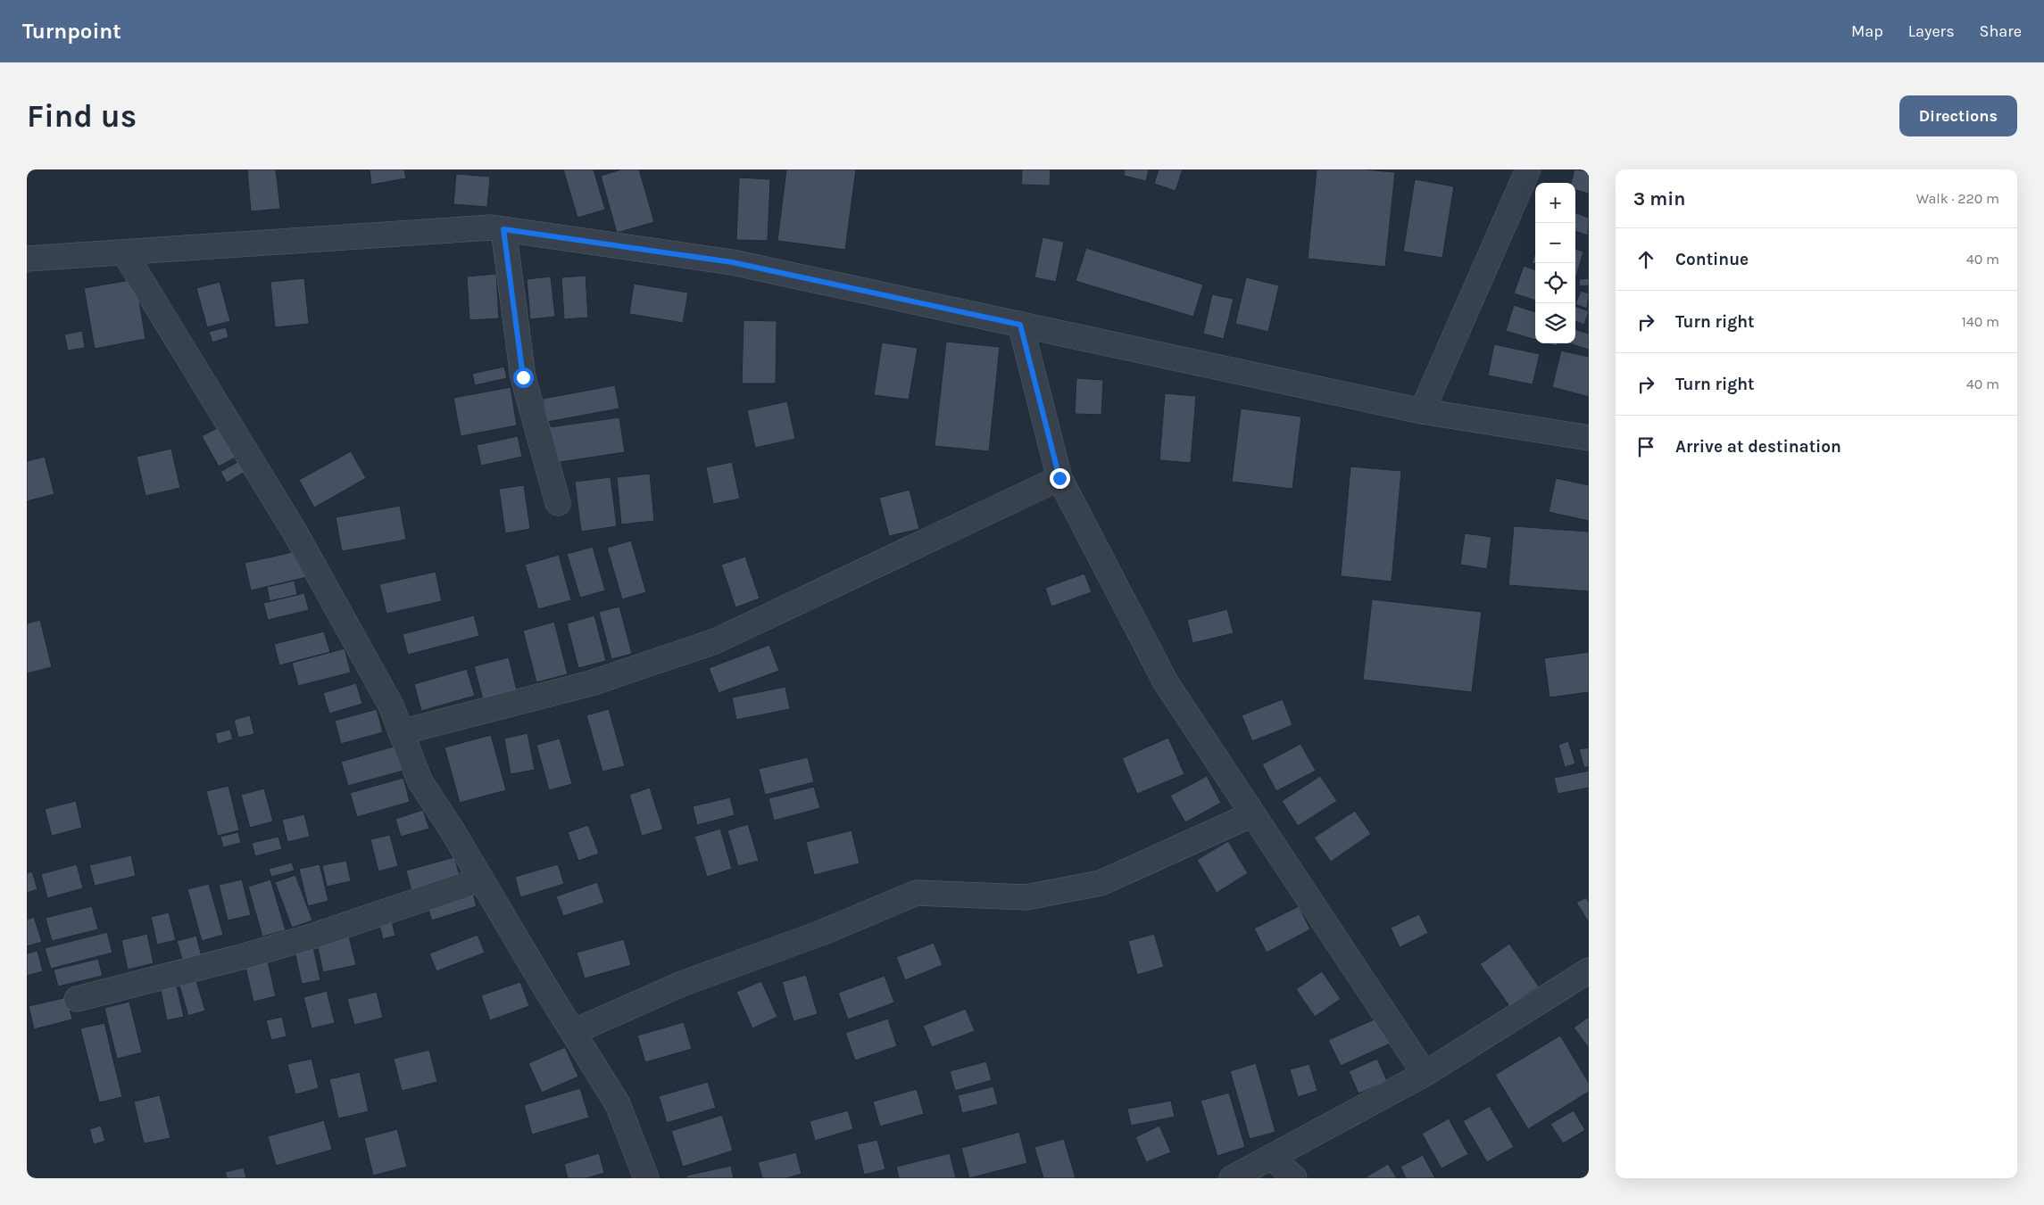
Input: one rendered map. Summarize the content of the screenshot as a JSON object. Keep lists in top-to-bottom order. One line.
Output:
{"page":{"header":"Turnpoint","nav":["Map","Layers","Share"],"buttons":"Directions","title":"Find us","heading":["3 min","Walk · 220 m"],"map_buttons":["+","−"],"list":[["Continue","40 m"],["Turn right","140 m"],["Turn right","40 m"],"Arrive at destination"]}}
